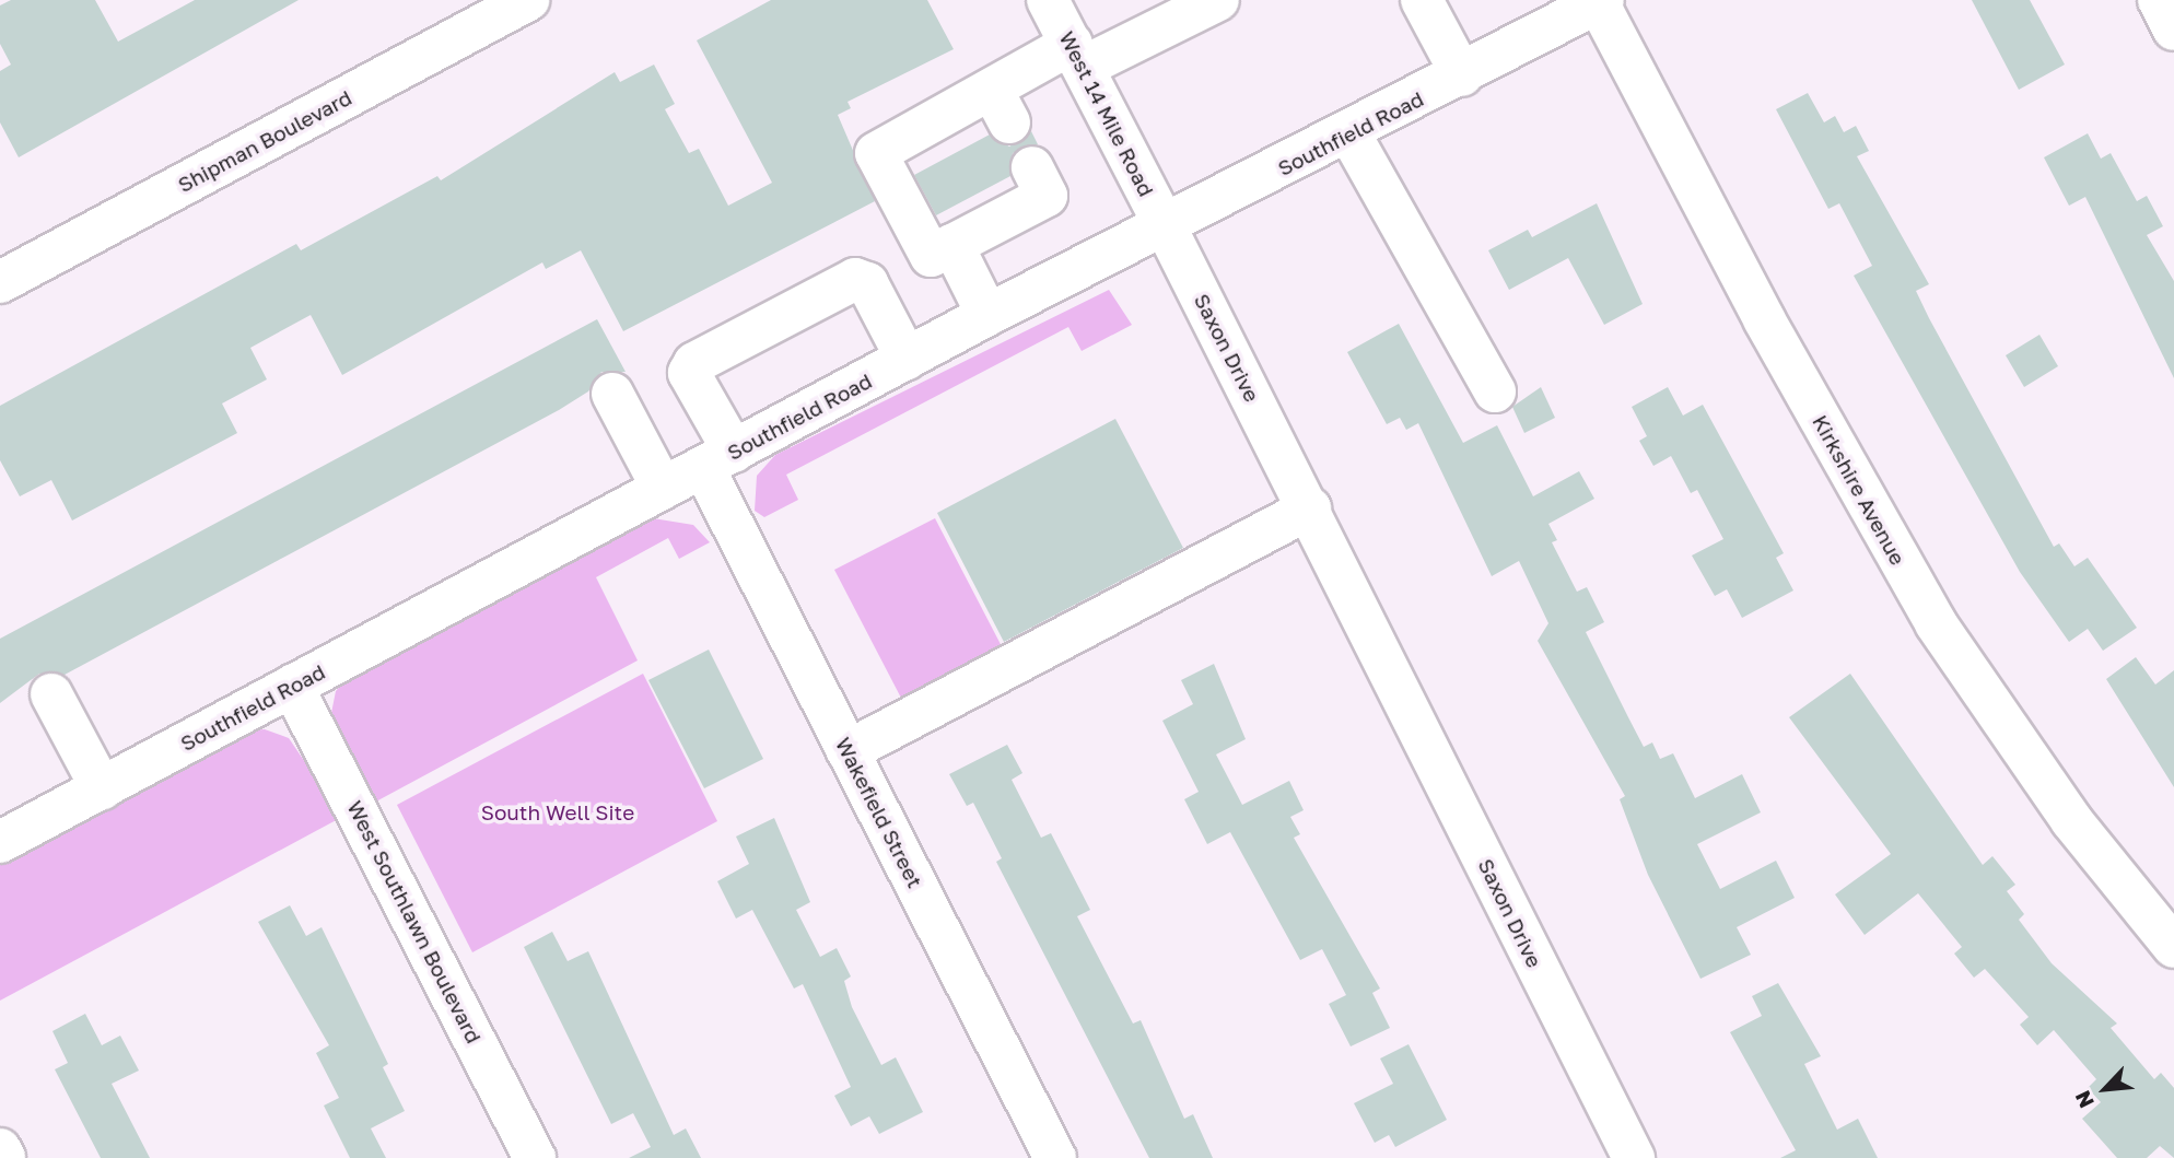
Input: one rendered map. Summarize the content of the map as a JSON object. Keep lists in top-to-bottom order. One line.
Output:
{"streets":{"street":["West 14 Mile Road","Southfield Road","Shipman Boulevard","Saxon Drive","Kirkshire Avenue","Wakefield Street","West Southlawn Boulevard"]},"crossings":[["West 14 Mile Road","Southfield Road"],["West 14 Mile Road","Saxon Drive"],["Southfield Road","Saxon Drive"],["Southfield Road","Kirkshire Avenue"],["Southfield Road","Wakefield Street"],["Southfield Road","West Southlawn Boulevard"]],"parks":["South Well Site"],"north":"bottom left"}
